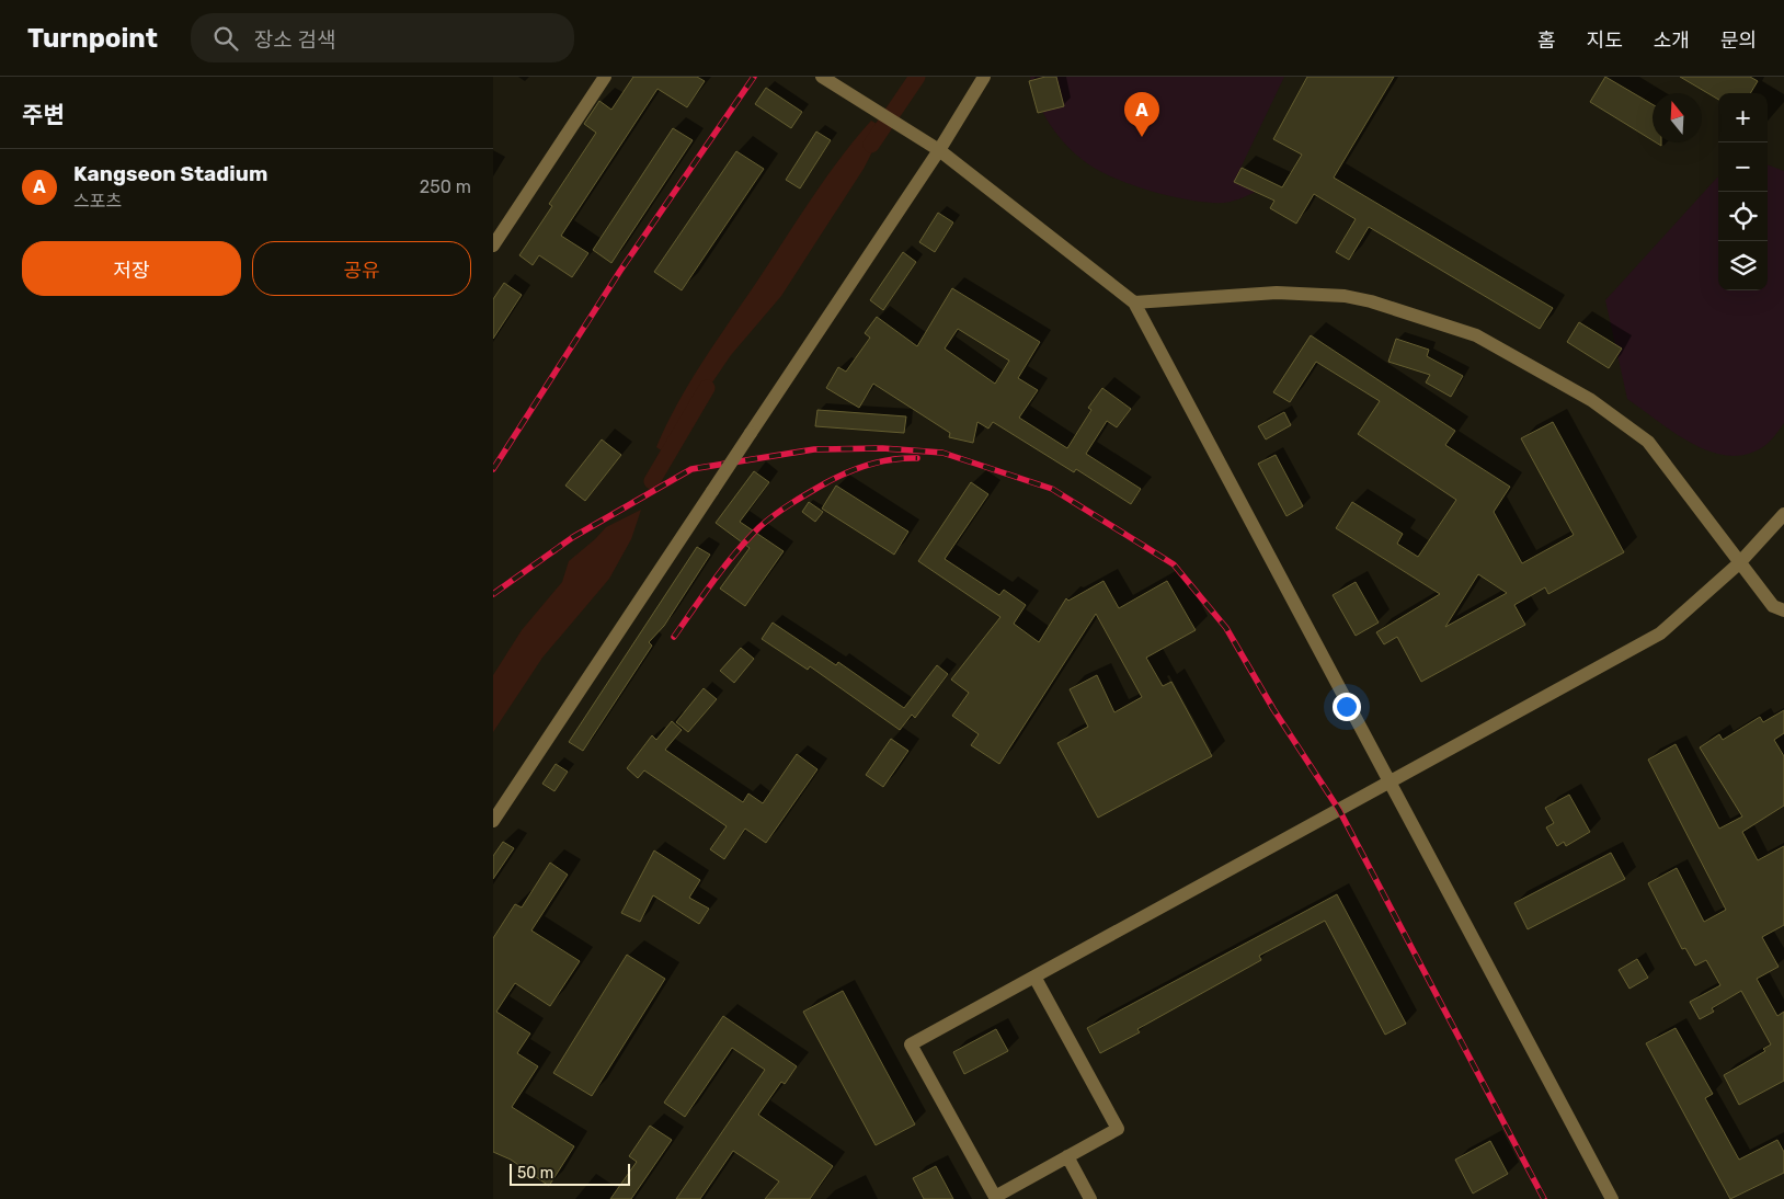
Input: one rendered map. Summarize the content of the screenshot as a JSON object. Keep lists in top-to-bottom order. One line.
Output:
{"scale_bar":"50 m","north":"top","page":{"header":"Turnpoint","search":"장소 검색","nav":["홈","지도","소개","문의"],"heading":"주변","pins":"A","map_buttons":["+","−"],"list":[{"mark":"A","name":"Kangseon Stadium","note":"스포츠","value":"250 m"}],"buttons":["저장","공유"],"scale":"50 m"}}
